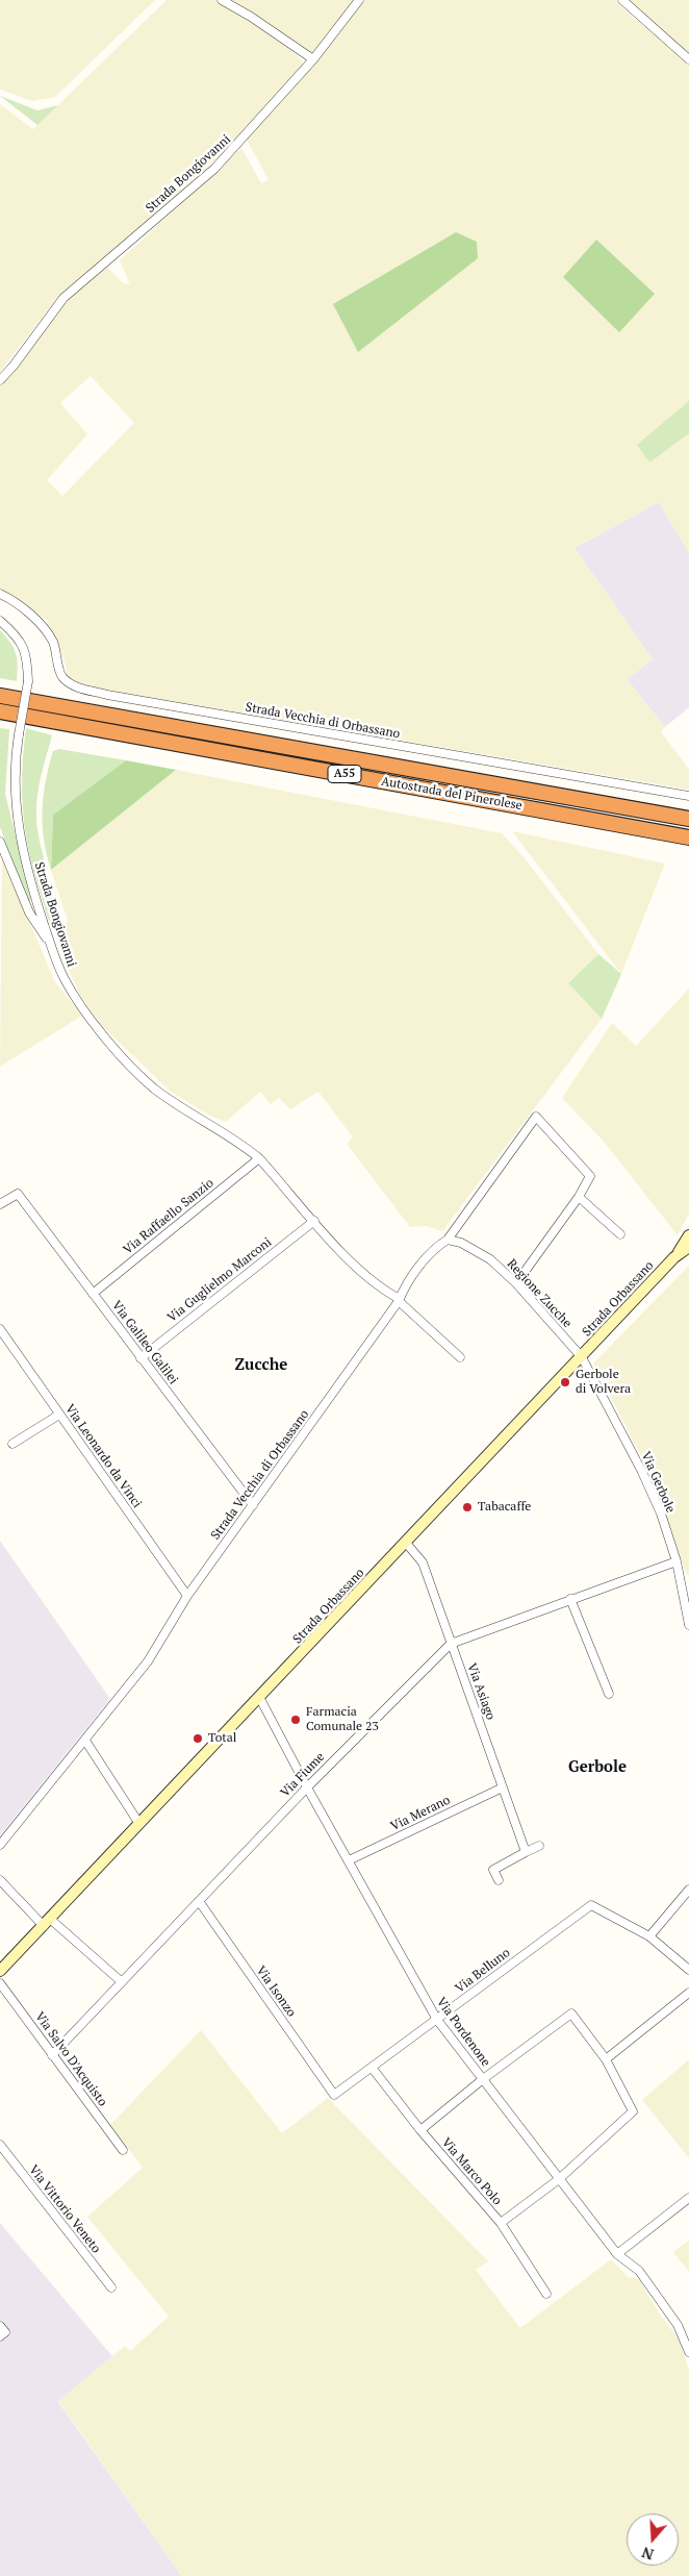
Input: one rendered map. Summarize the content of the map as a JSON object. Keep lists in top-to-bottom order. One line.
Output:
{"streets":{"highway":["A55","Autostrada del Pinerolese"],"main road":["Strada Orbassano"],"street":["Strada Bongiovanni","Strada Vecchia di Orbassano","Via Raffaello Sanzio","Via Guglielmo Marconi","Regione Zucche","Via Galileo Galilei","Via Leonardo da Vinci","Via Gerbole","Via Asiago","Via Fiume","Via Merano","Via Belluno","Via Isonzo","Via Pordenone","Via Salvo D'Acquisto","Via Marco Polo","Via Vittorio Veneto"]},"crossings":[["Strada Bongiovanni","Strada Vecchia di Orbassano"],["Strada Bongiovanni","Via Raffaello Sanzio"],["Strada Bongiovanni","Via Guglielmo Marconi"],["Strada Vecchia di Orbassano","Regione Zucche"],["Strada Vecchia di Orbassano","Via Galileo Galilei"],["Strada Vecchia di Orbassano","Via Leonardo da Vinci"],["Via Raffaello Sanzio","Via Galileo Galilei"],["Via Guglielmo Marconi","Via Galileo Galilei"],["Regione Zucche","Strada Orbassano"],["Regione Zucche","Via Gerbole"],["Strada Orbassano","Via Gerbole"],["Strada Orbassano","Via Asiago"],["Strada Orbassano","Via Pordenone"],["Via Gerbole","Via Fiume"],["Via Asiago","Via Fiume"],["Via Asiago","Via Merano"],["Via Fiume","Via Isonzo"],["Via Fiume","Via Pordenone"],["Via Fiume","Via Salvo D'Acquisto"],["Via Merano","Via Pordenone"],["Via Belluno","Via Isonzo"],["Via Belluno","Via Pordenone"],["Via Belluno","Via Marco Polo"]],"districts":["Zucche","Gerbole"],"places":["Gerbole di Volvera","Tabacaffe","Farmacia Comunale 23","Total"],"north":"bottom"}
